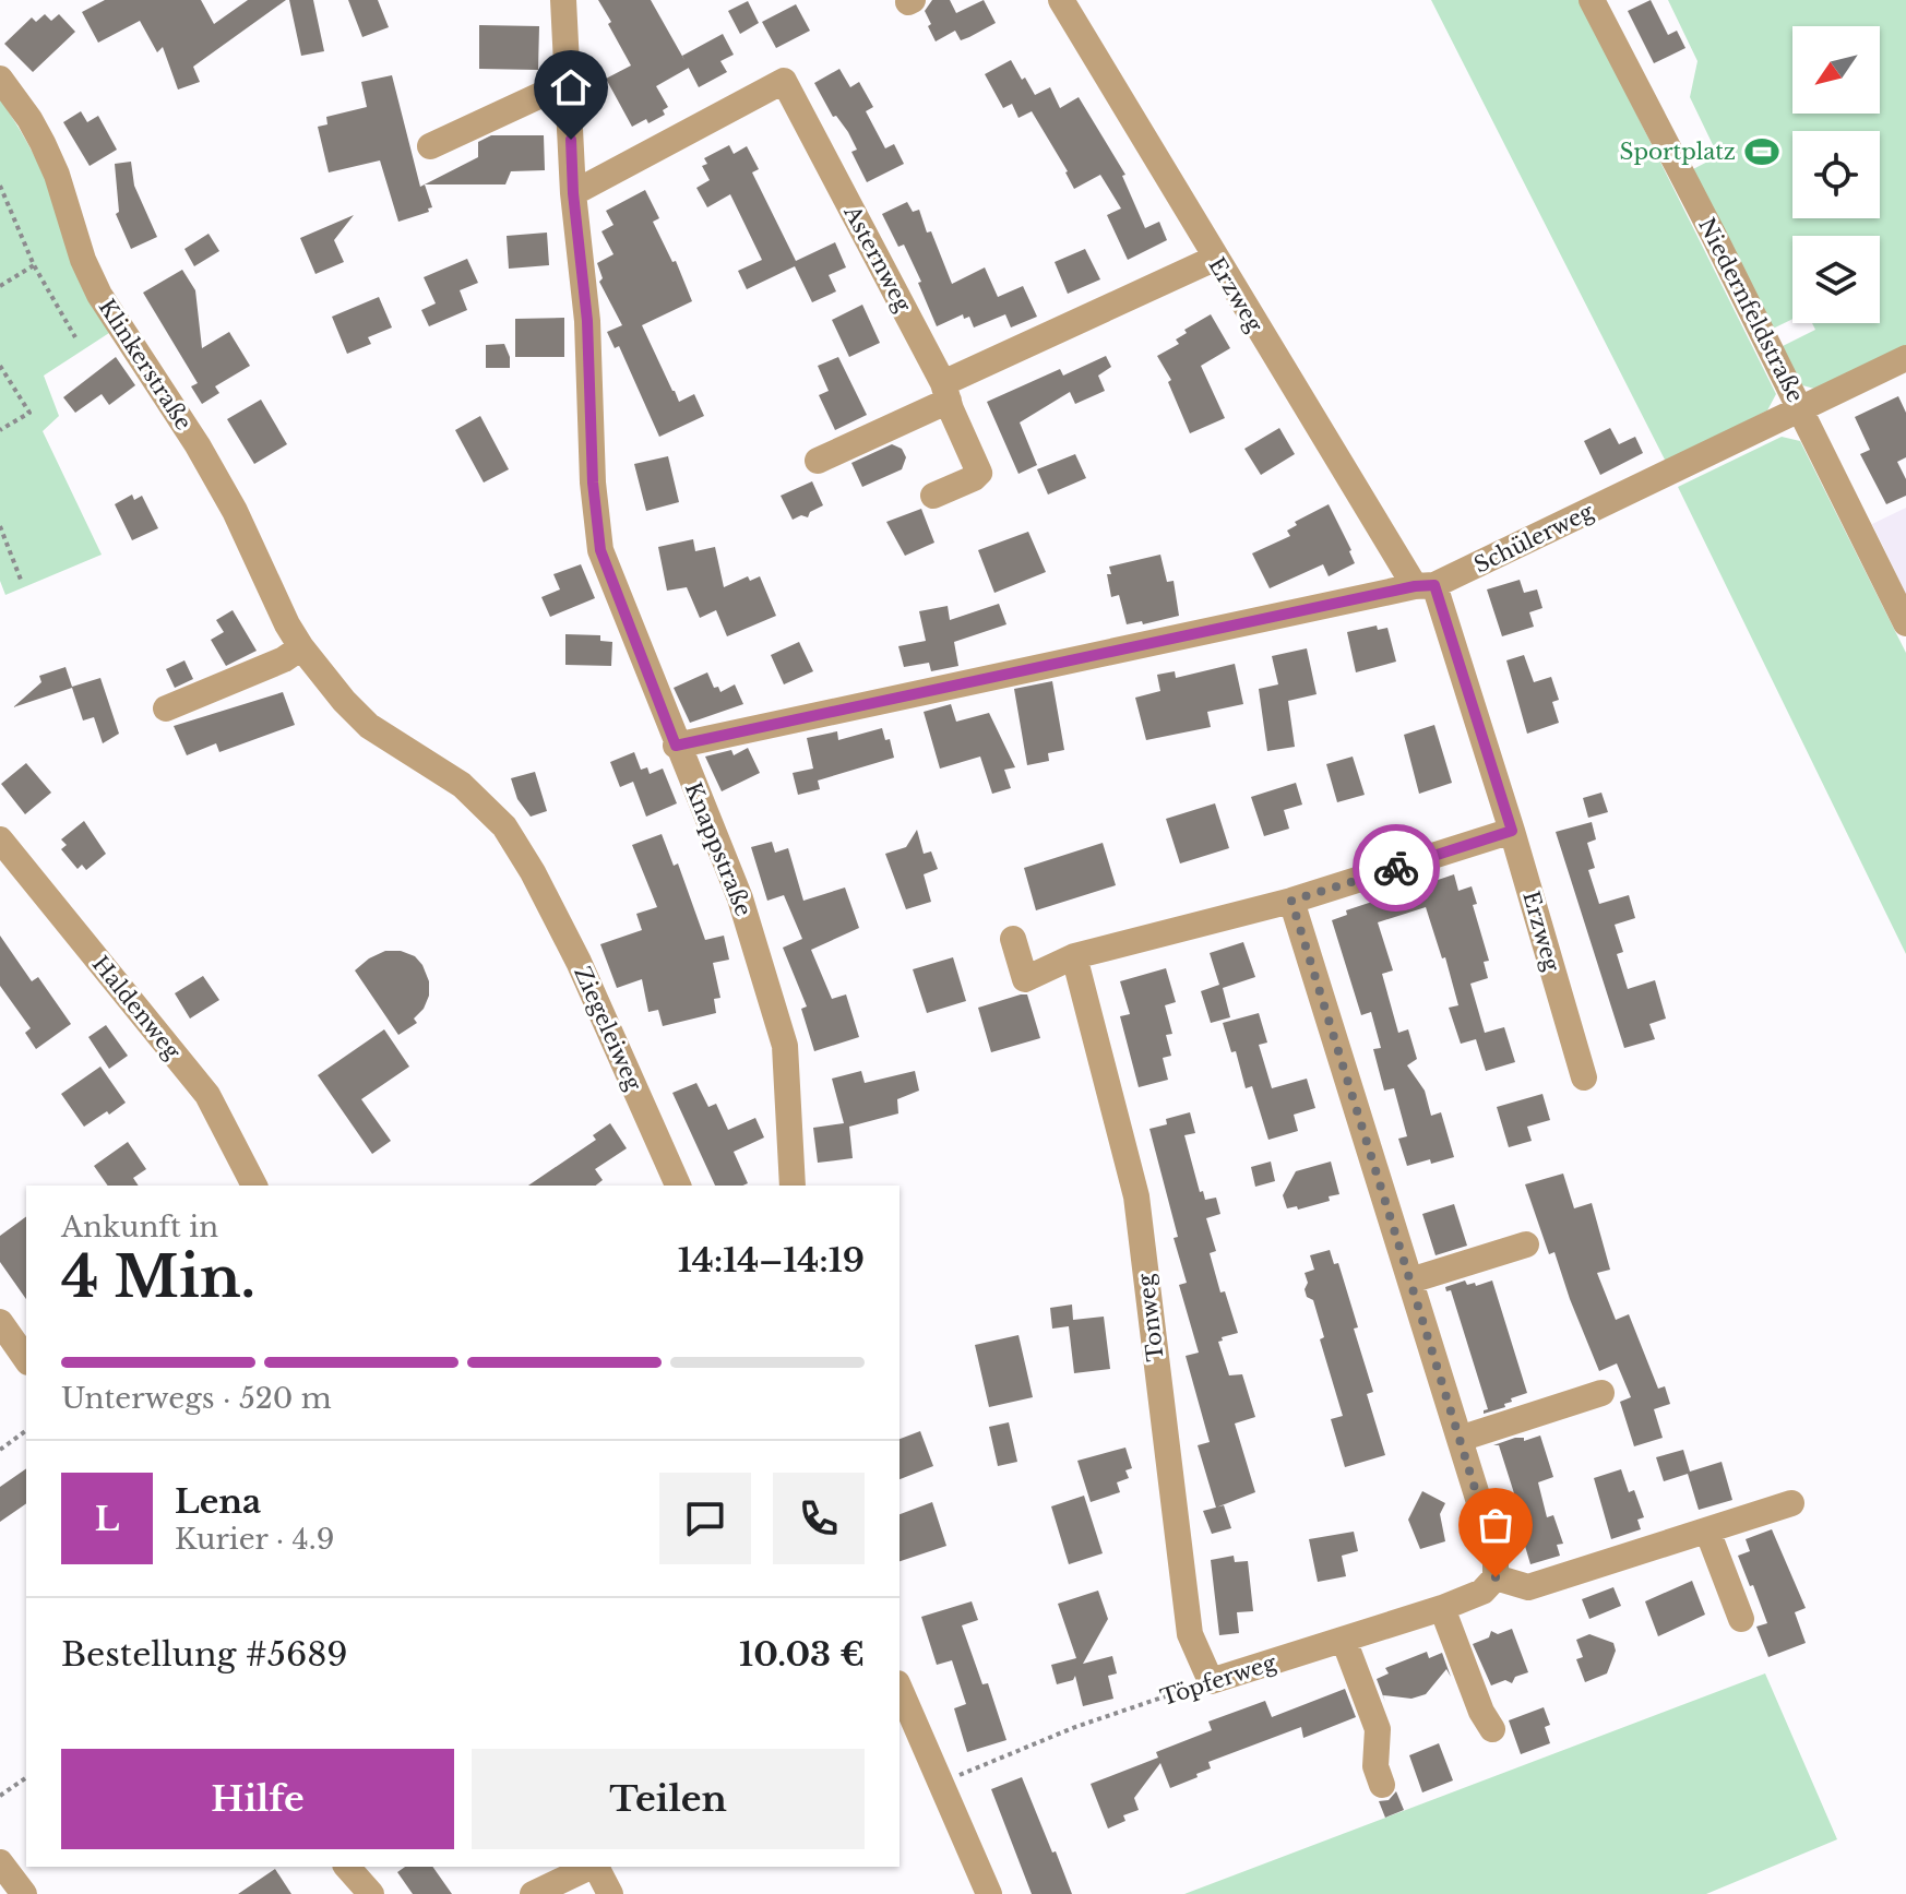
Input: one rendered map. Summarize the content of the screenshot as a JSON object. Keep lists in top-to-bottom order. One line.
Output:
{"streets":{"street":["Asternweg","Erzweg","Niedernfeldstraße","Klinkerstraße","Schülerweg","Knappstraße","Haldenweg","Ziegeleiweg","Tonweg","Töpferweg"]},"crossings":[["Asternweg","Knappstraße"],["Erzweg","Schülerweg"],["Niedernfeldstraße","Schülerweg"],["Klinkerstraße","Ziegeleiweg"],["Schülerweg","Knappstraße"],["Tonweg","Töpferweg"]],"places":{"sports":["Sportplatz"]},"north":"bottom left","page":{"heading":["4 Min.","Ankunft in","14:14–14:19"],"panel":["Lena","Kurier · 4.9","Bestellung #5689","10.03 €"],"bar":"Unterwegs · 520 m","round":"L","buttons":["Hilfe","Teilen"]}}
